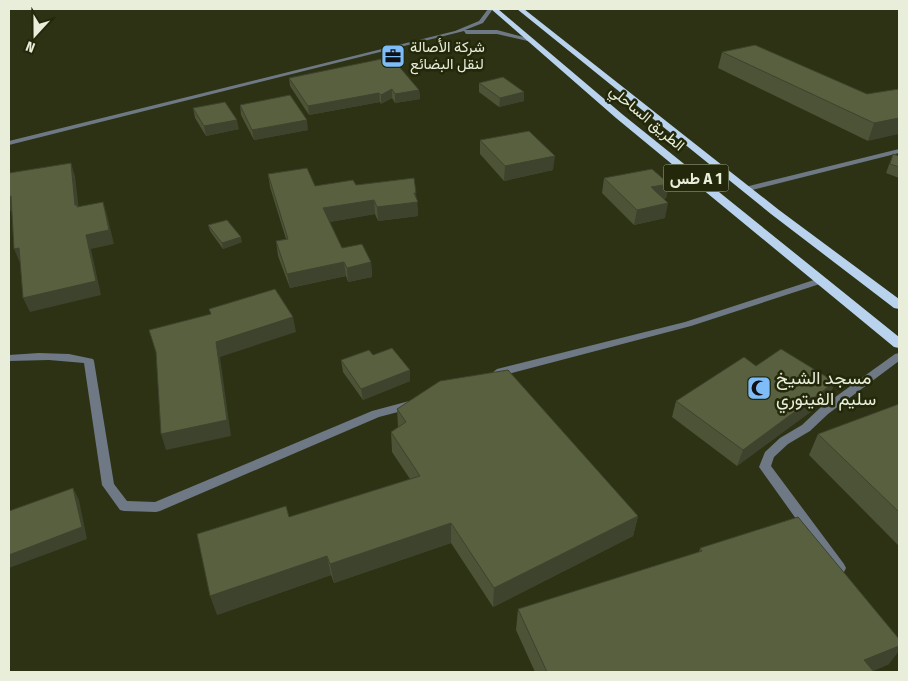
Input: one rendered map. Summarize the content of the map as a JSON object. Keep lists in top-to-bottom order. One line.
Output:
{"streets":{"highway":["الطريق الساحلي","طس A 1"]},"places":{"office":["شركة الأصالة لنقل البضائع"],"mosque":["مسجد الشيخ سليم الفيتوري"]},"north":"bottom"}
